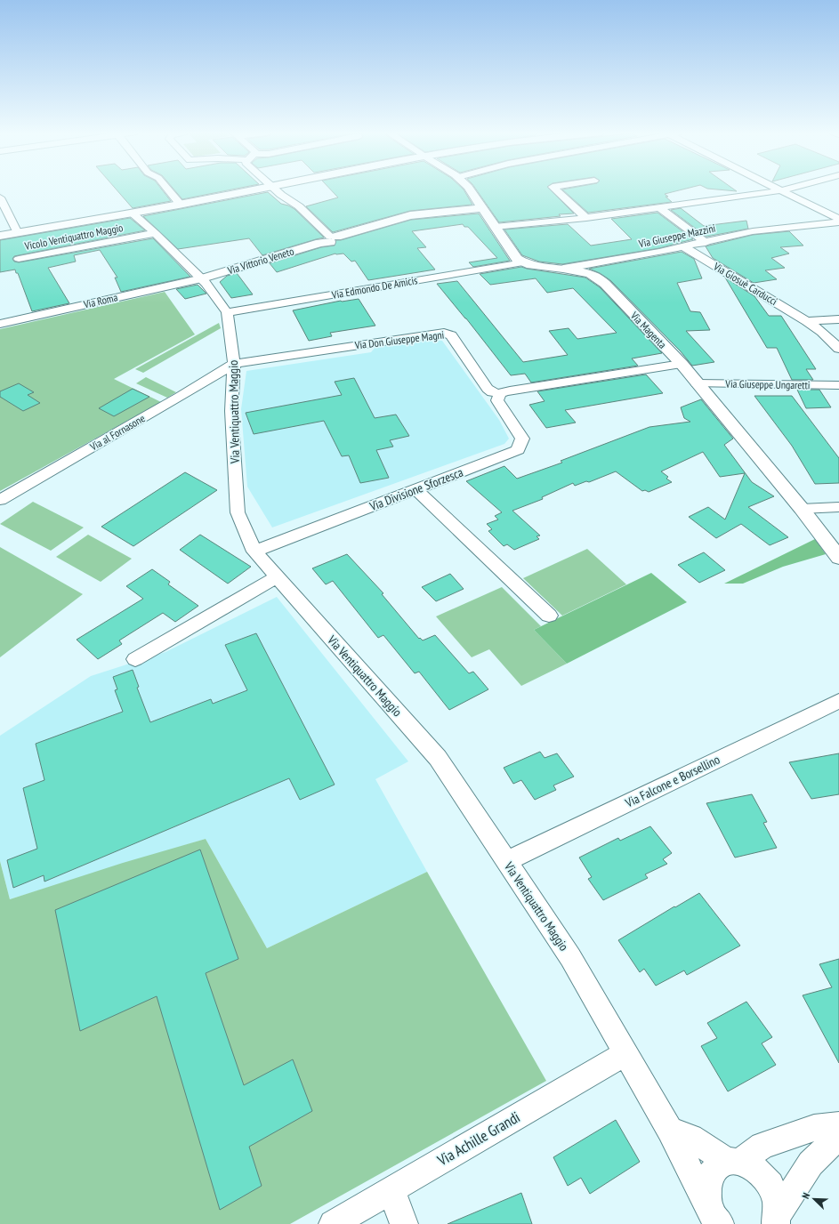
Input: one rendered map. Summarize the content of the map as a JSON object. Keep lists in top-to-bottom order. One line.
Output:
{"streets":{"street":["Via Giuseppe Mazzini","Vicolo Ventiquattro Maggio","Via Vittorio Veneto","Via Giosuè Carducci","Via Edmondo De Amicis","Via Roma","Via Magenta","Via Don Giuseppe Magni","Via Giuseppe Ungaretti","Via Ventiquattro Maggio","Via al Fornasone","Via Divisione Sforzesca","Via Falcone e Borsellino","Via Achille Grandi"]},"crossings":[["Via Giuseppe Mazzini","Via Giosuè Carducci"],["Via Giuseppe Mazzini","Via Magenta"],["Vicolo Ventiquattro Maggio","Via Ventiquattro Maggio"],["Via Vittorio Veneto","Via Roma"],["Via Vittorio Veneto","Via Ventiquattro Maggio"],["Via Edmondo De Amicis","Via Magenta"],["Via Edmondo De Amicis","Via Ventiquattro Maggio"],["Via Roma","Via Ventiquattro Maggio"],["Via Magenta","Via Giuseppe Ungaretti"],["Via Don Giuseppe Magni","Via Ventiquattro Maggio"],["Via Don Giuseppe Magni","Via al Fornasone"],["Via Don Giuseppe Magni","Via Divisione Sforzesca"],["Via Ventiquattro Maggio","Via al Fornasone"],["Via Ventiquattro Maggio","Via Divisione Sforzesca"],["Via Ventiquattro Maggio","Via Falcone e Borsellino"],["Via Ventiquattro Maggio","Via Achille Grandi"]],"north":"top left"}
